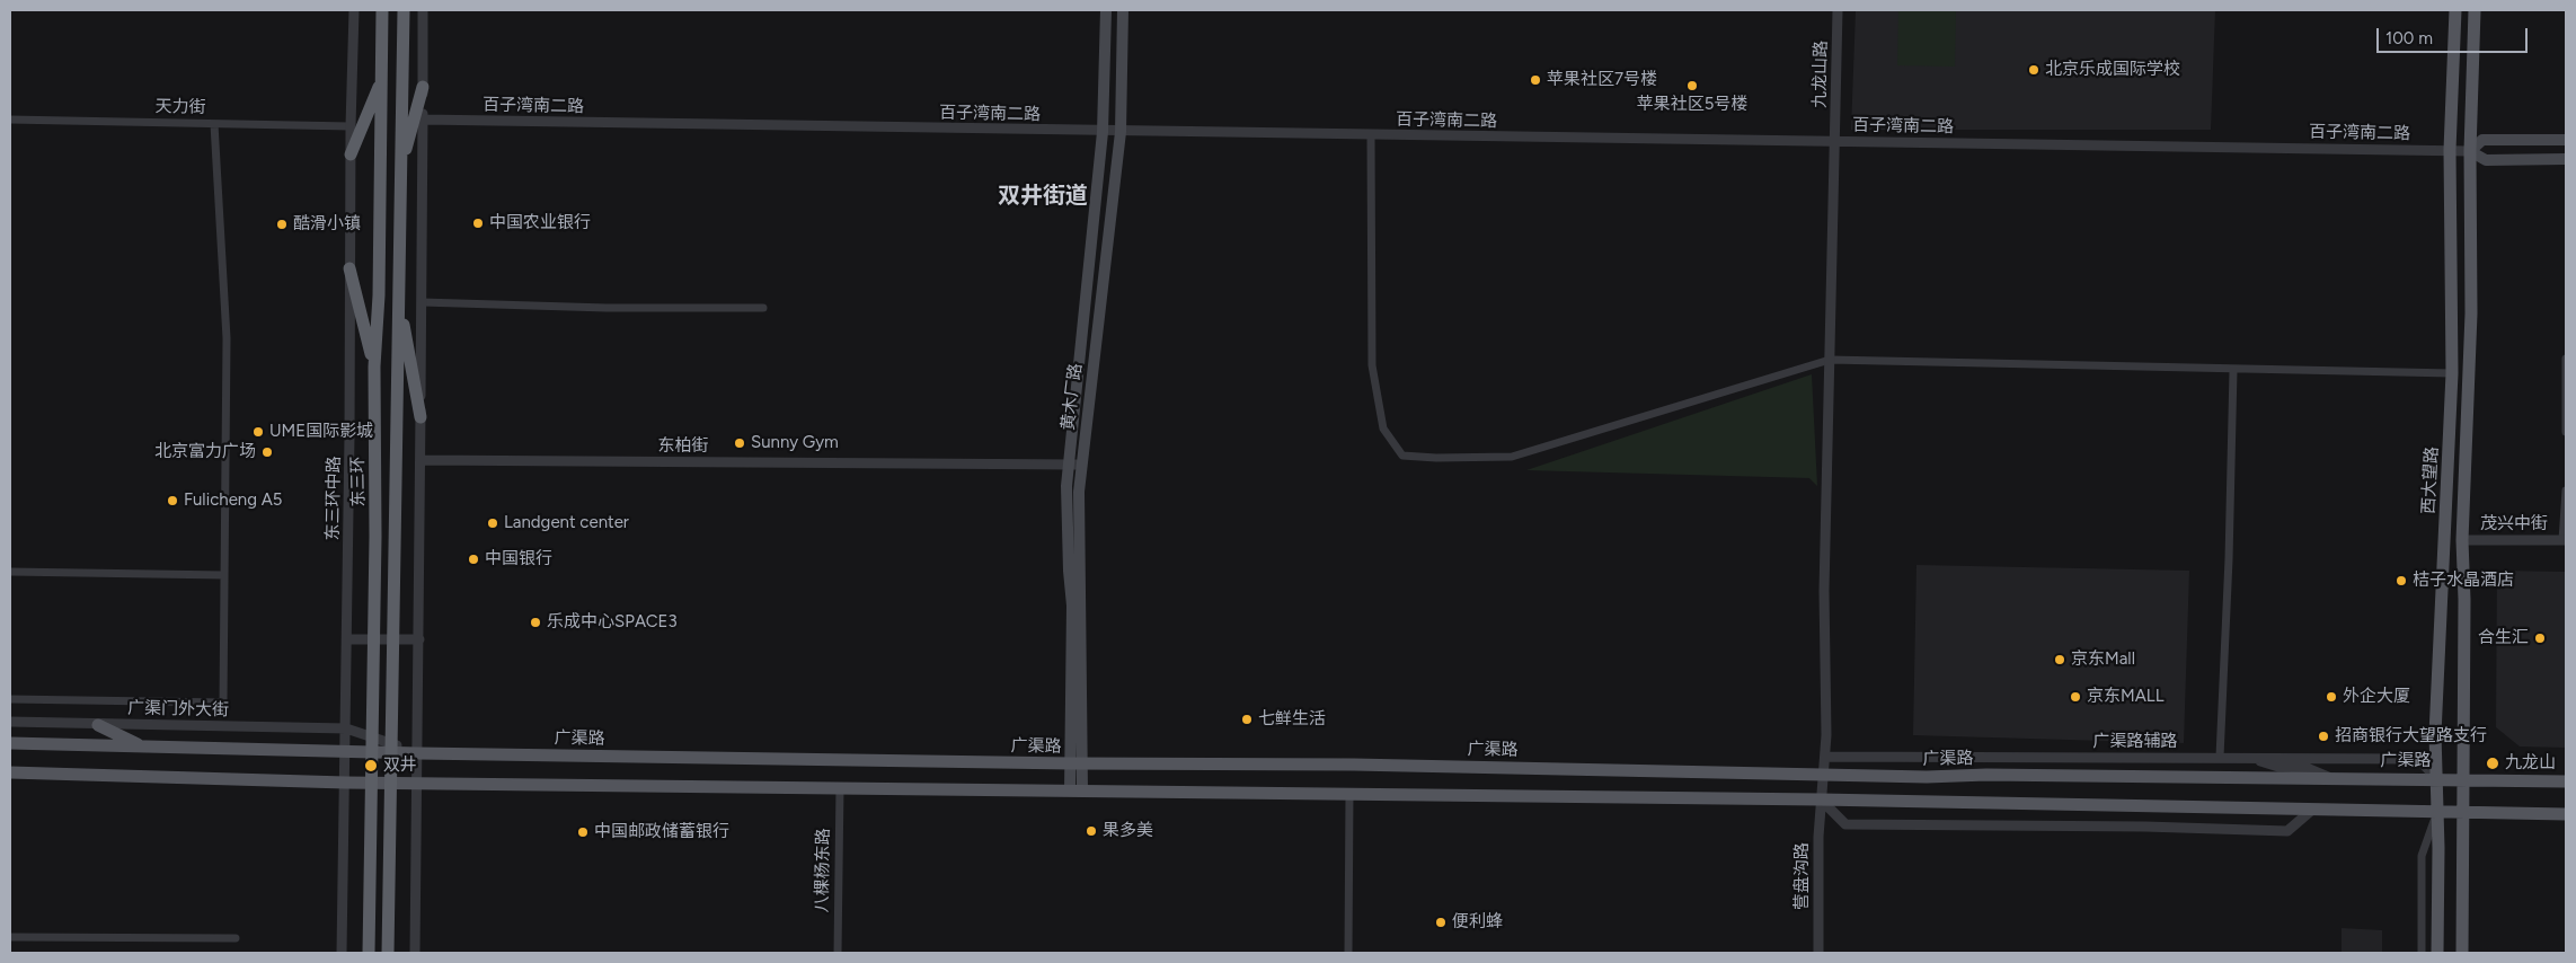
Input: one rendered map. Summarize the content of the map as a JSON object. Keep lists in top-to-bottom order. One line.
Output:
{"streets":{"highway":["东三环"],"main road":["黄木厂路","西大望路","广渠路"],"street":["九龙山路","百子湾南二路","天力街","东柏街","东三环中路","茂兴中街","广渠门外大街","广渠路辅路","八棵杨东路","营盘沟路"]},"crossings":[["九龙山路","百子湾南二路"],["九龙山路","营盘沟路"],["百子湾南二路","黄木厂路"],["百子湾南二路","西大望路"],["天力街","东三环中路"],["黄木厂路","东柏街"],["黄木厂路","广渠路"],["西大望路","茂兴中街"],["西大望路","广渠路"],["西大望路","广渠路辅路"],["东三环中路","广渠门外大街"],["东三环中路","广渠路"],["广渠门外大街","广渠路"],["广渠路","广渠路辅路"],["广渠路","营盘沟路"],["广渠路辅路","营盘沟路"]],"districts":["双井街道"],"places":["北京乐成国际学校","苹果社区7号楼","苹果社区5号楼","中国农业银行","酷滑小镇","UME国际影城","Sunny Gym","北京富力广场","Fulicheng A5","Landgent center","中国银行","桔子水晶酒店","乐成中心SPACE3","合生汇","京东Mall","京东MALL","外企大厦","七鲜生活","招商银行大望路支行","九龙山","双井","果多美","中国邮政储蓄银行","便利蜂"],"scale_bar":"100 m"}
